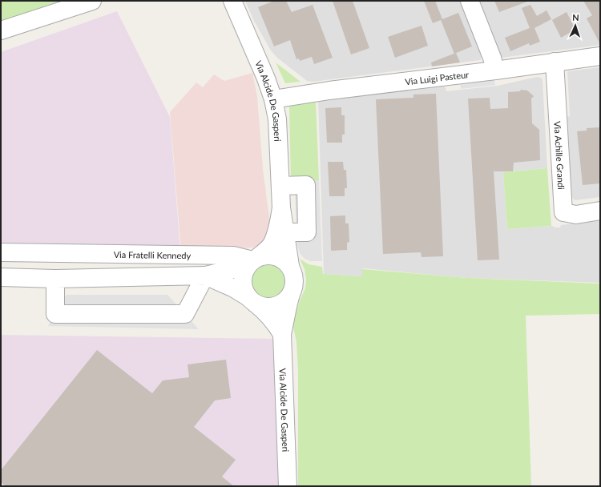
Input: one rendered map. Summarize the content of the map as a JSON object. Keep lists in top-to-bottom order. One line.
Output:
{"streets":{"street":["Via Luigi Pasteur","Via Alcide De Gasperi","Via Achille Grandi","Via Fratelli Kennedy"]},"crossings":[["Via Luigi Pasteur","Via Alcide De Gasperi"],["Via Luigi Pasteur","Via Achille Grandi"],["Via Alcide De Gasperi","Via Fratelli Kennedy"]],"north":"top"}
